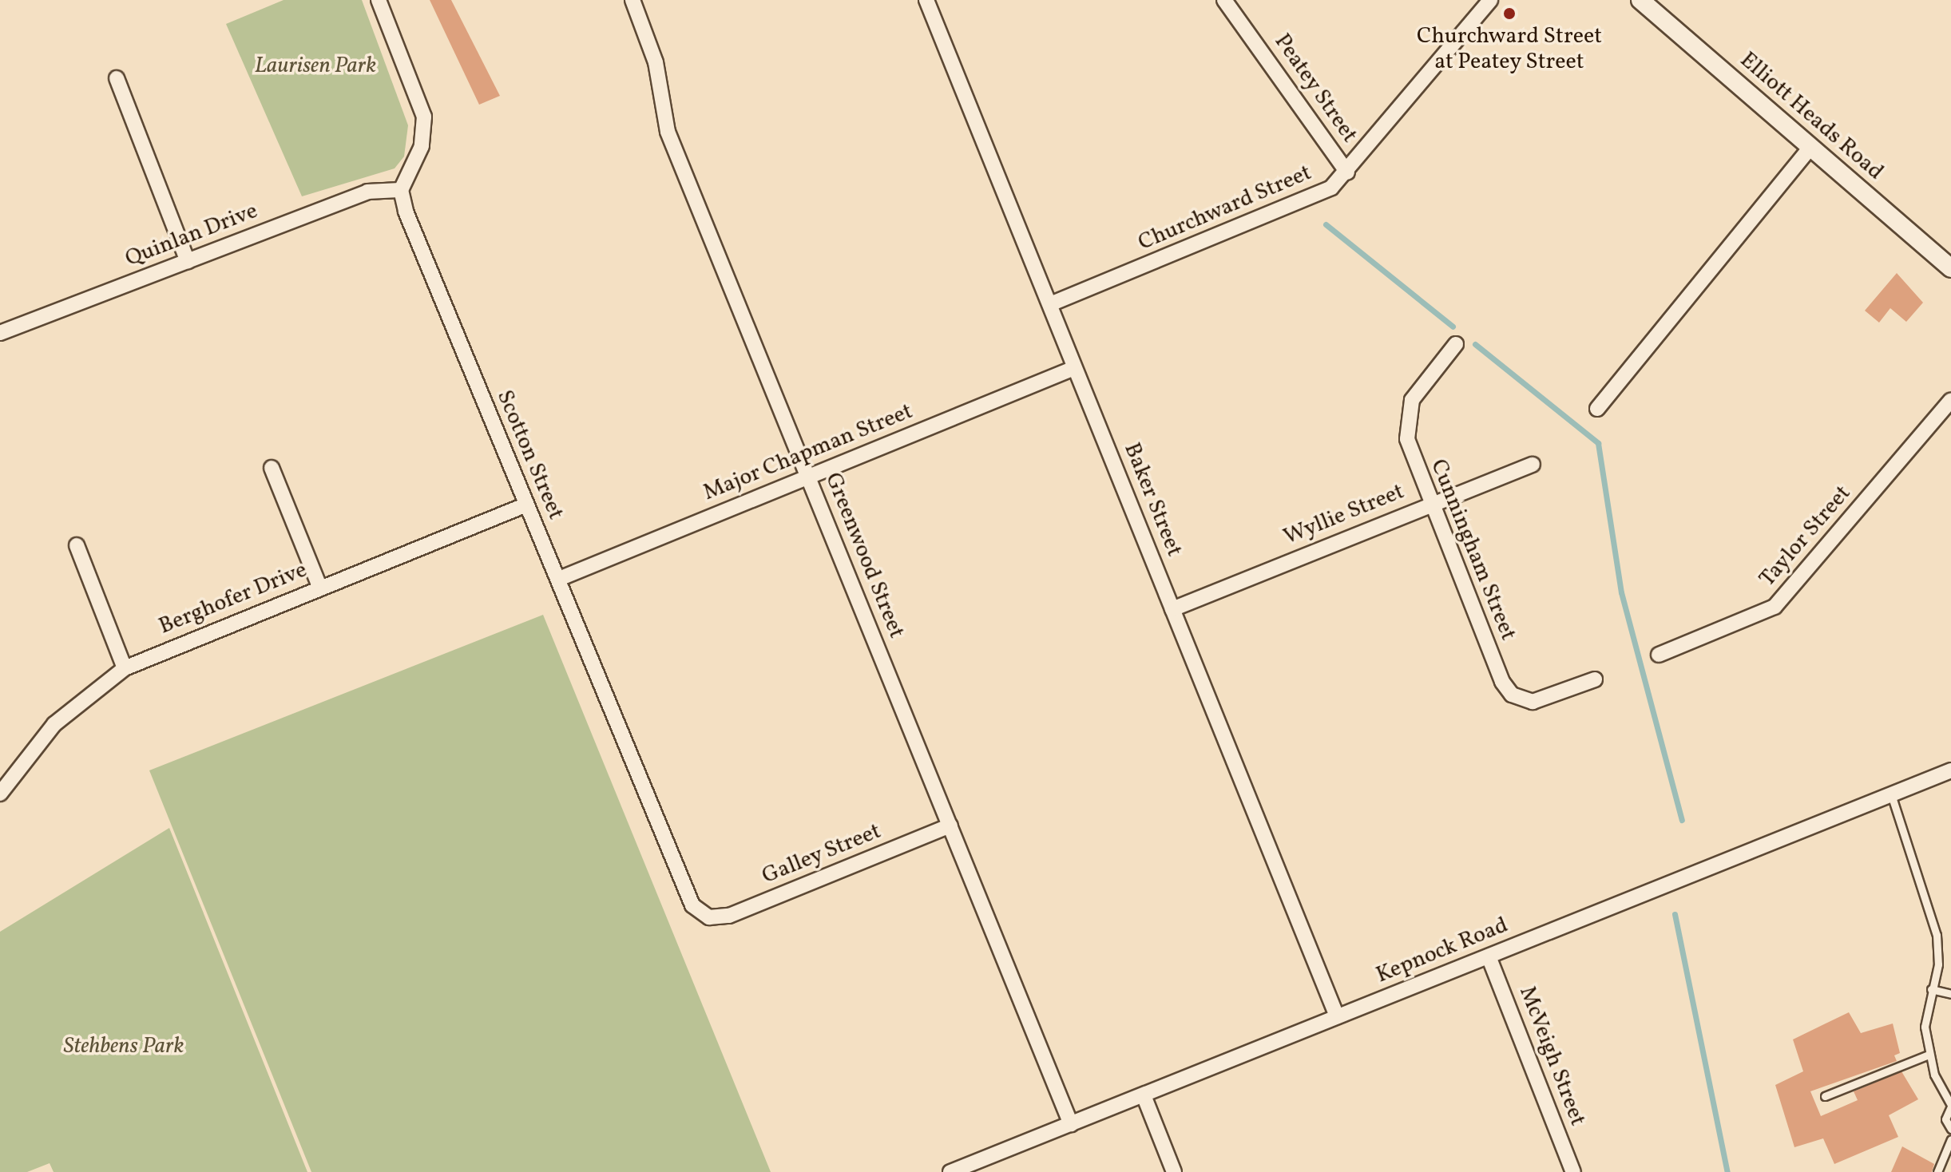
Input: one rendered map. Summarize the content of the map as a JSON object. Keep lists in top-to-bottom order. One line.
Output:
{"streets":{"street":["Peatey Street","Elliott Heads Road","Churchward Street","Quinlan Drive","Major Chapman Street","Scotton Street","Baker Street","Wyllie Street","Taylor Street","Cunningham Street","Greenwood Street","Berghofer Drive","Galley Street","Kepnock Road","McVeigh Street"]},"crossings":[["Peatey Street","Churchward Street"],["Churchward Street","Baker Street"],["Quinlan Drive","Scotton Street"],["Major Chapman Street","Scotton Street"],["Major Chapman Street","Baker Street"],["Major Chapman Street","Greenwood Street"],["Scotton Street","Berghofer Drive"],["Scotton Street","Galley Street"],["Baker Street","Wyllie Street"],["Baker Street","Kepnock Road"],["Wyllie Street","Cunningham Street"],["Greenwood Street","Galley Street"],["Greenwood Street","Kepnock Road"],["Kepnock Road","McVeigh Street"]],"parks":["Laurisen Park","Stehbens Park"],"places":["Churchward Street at Peatey Street"]}
